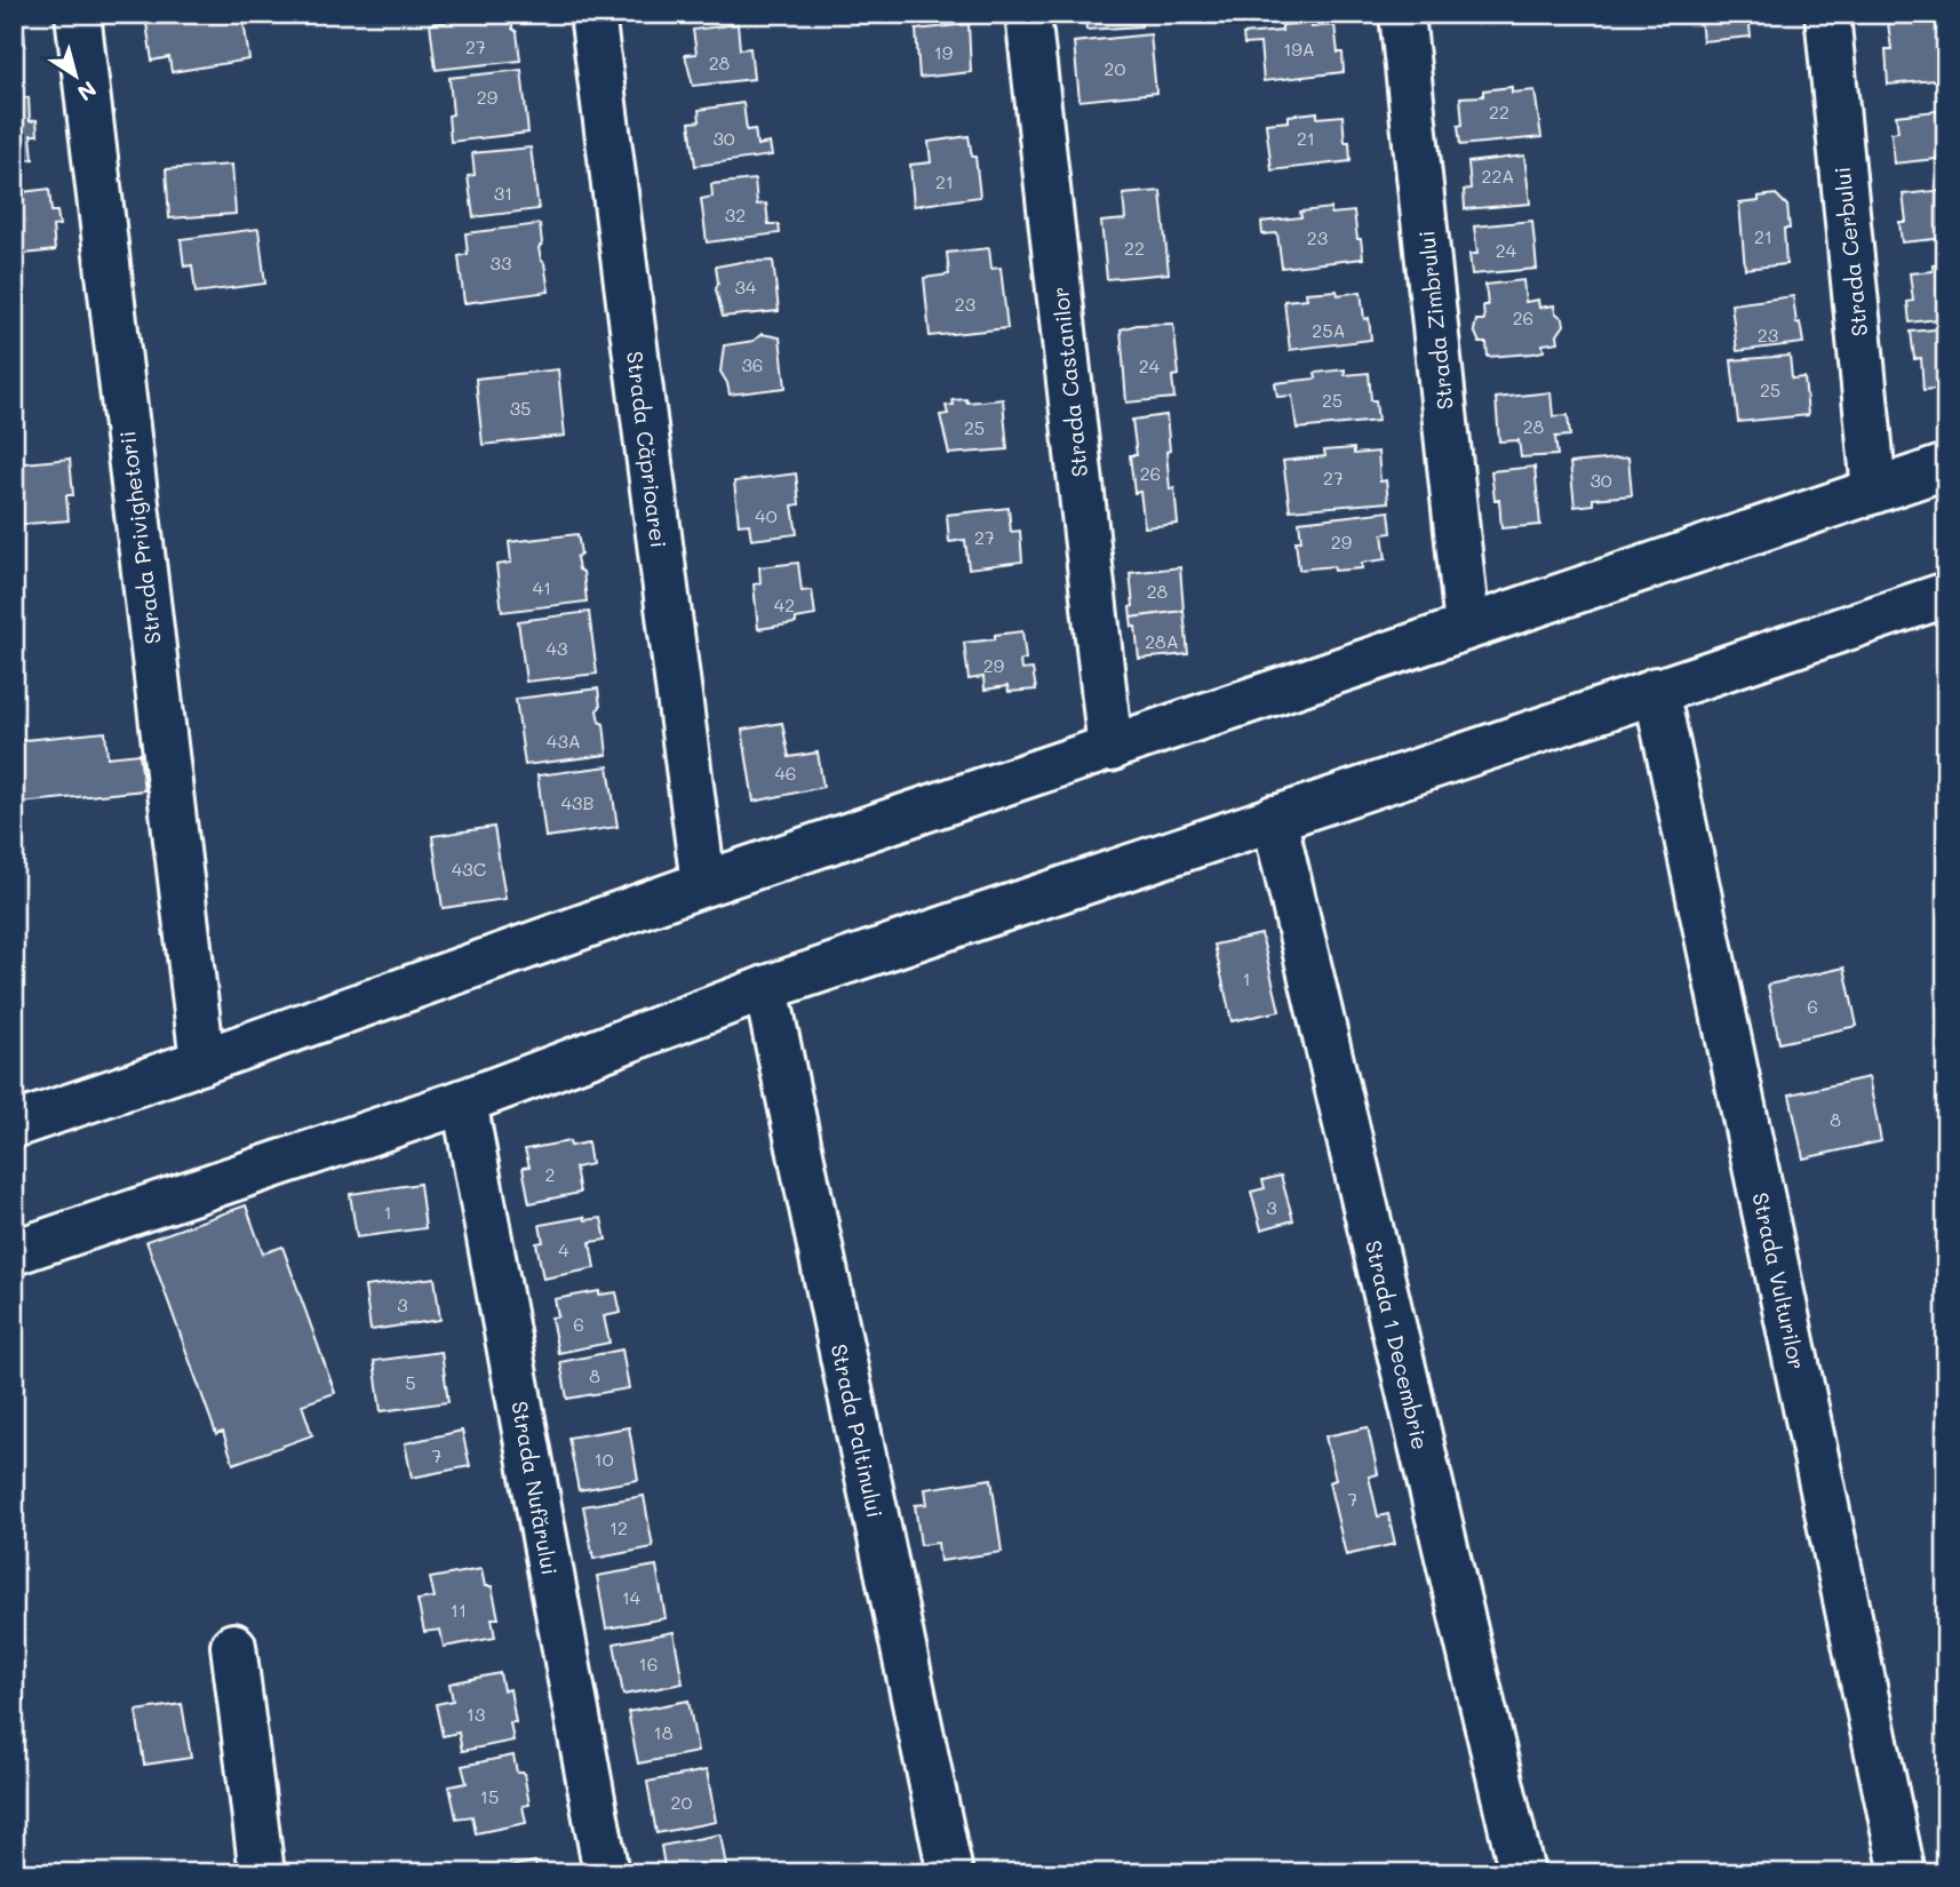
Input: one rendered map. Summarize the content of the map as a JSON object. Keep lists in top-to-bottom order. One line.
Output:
{"streets":{"street":["Strada Cerbului","Strada Zimbrului","Strada Castanilor","Strada Căprioarei","Strada Privighetorii","Strada Vulturilor","Strada 1 Decembrie","Strada Paltinului","Strada Nufărului"]},"house_numbers":["27","19A","19","28","20","29","22","30","21","22A","21","31","32","21","23","22","24","33","34","23","26","25A","23","36","24","25","25","35","28","25","26","27","30","40","27","29","41","28","42","28A","43","29","43A","46","43B","43C","1","6","8","2","3","1","4","3","6","8","5","7","10","7","12","14","11","16","13","18","15","20"],"north":"bottom right"}
